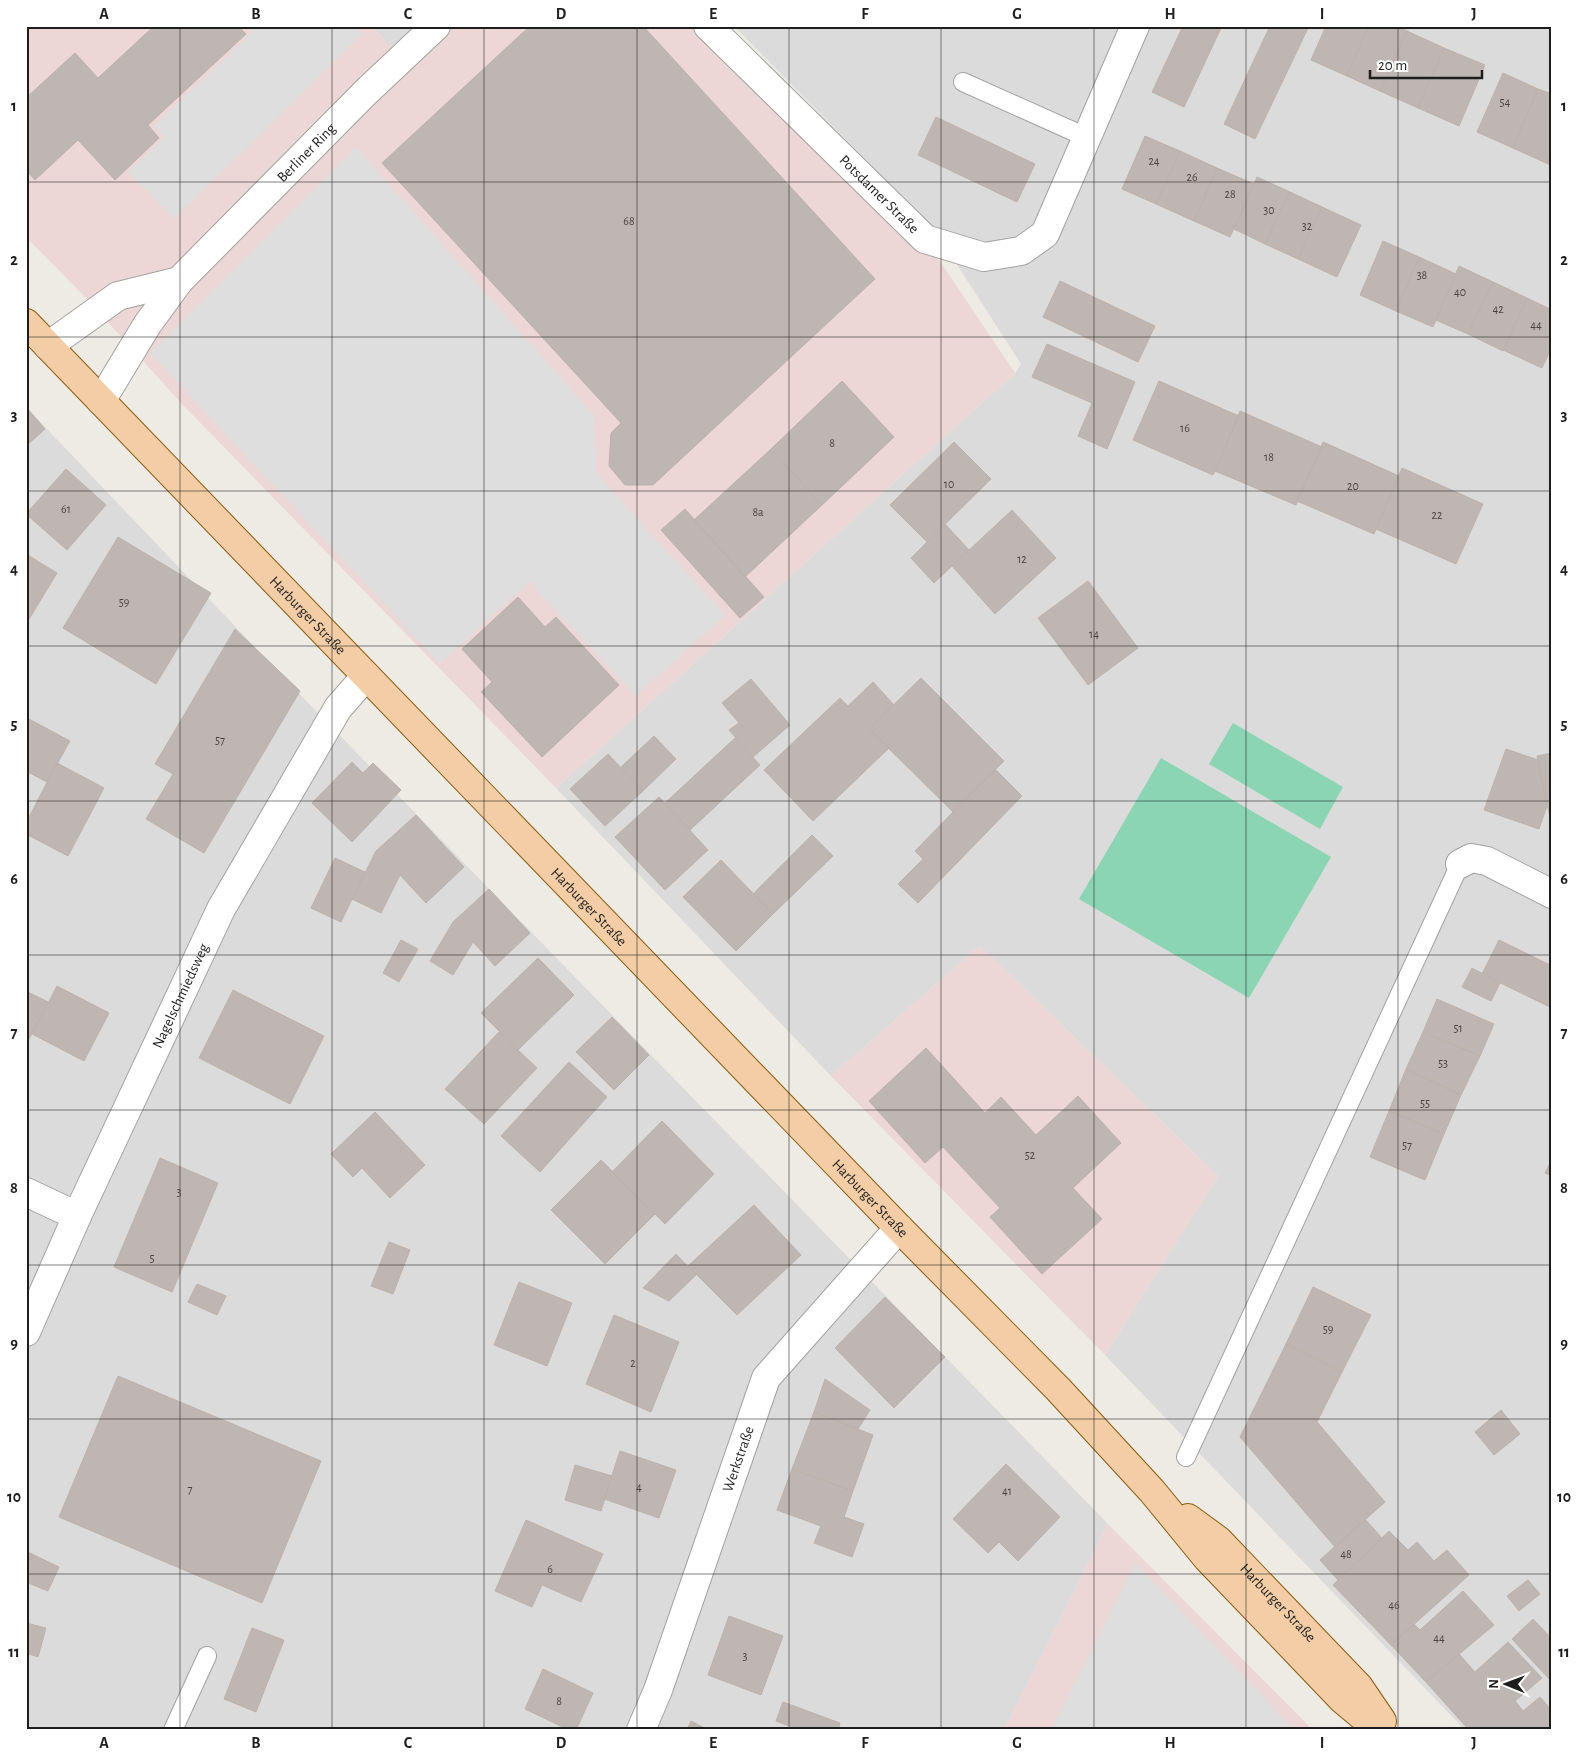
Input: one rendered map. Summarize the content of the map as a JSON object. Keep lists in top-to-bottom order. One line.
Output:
{"streets":{"main road":["Harburger Straße"],"street":["Berliner Ring","Potsdamer Straße","Nagelschmiedsweg","Werkstraße"]},"crossings":[["Berliner Ring","Harburger Straße"],["Harburger Straße","Nagelschmiedsweg"],["Harburger Straße","Werkstraße"]],"house_numbers":["54","24","26","28","30","68","32","38","40","42","44","16","8","18","10","20","61","8a","22","12","59","14","57","51","53","55","57","52","3","5","59","2","4","7","41","48","6","46","44","3","8"],"scale_bar":"20 m","north":"left","grid":{"columns":["A","B","C","D","E","F","G","H","I","J"],"rows":["1","2","3","4","5","6","7","8","9","10","11"]}}
